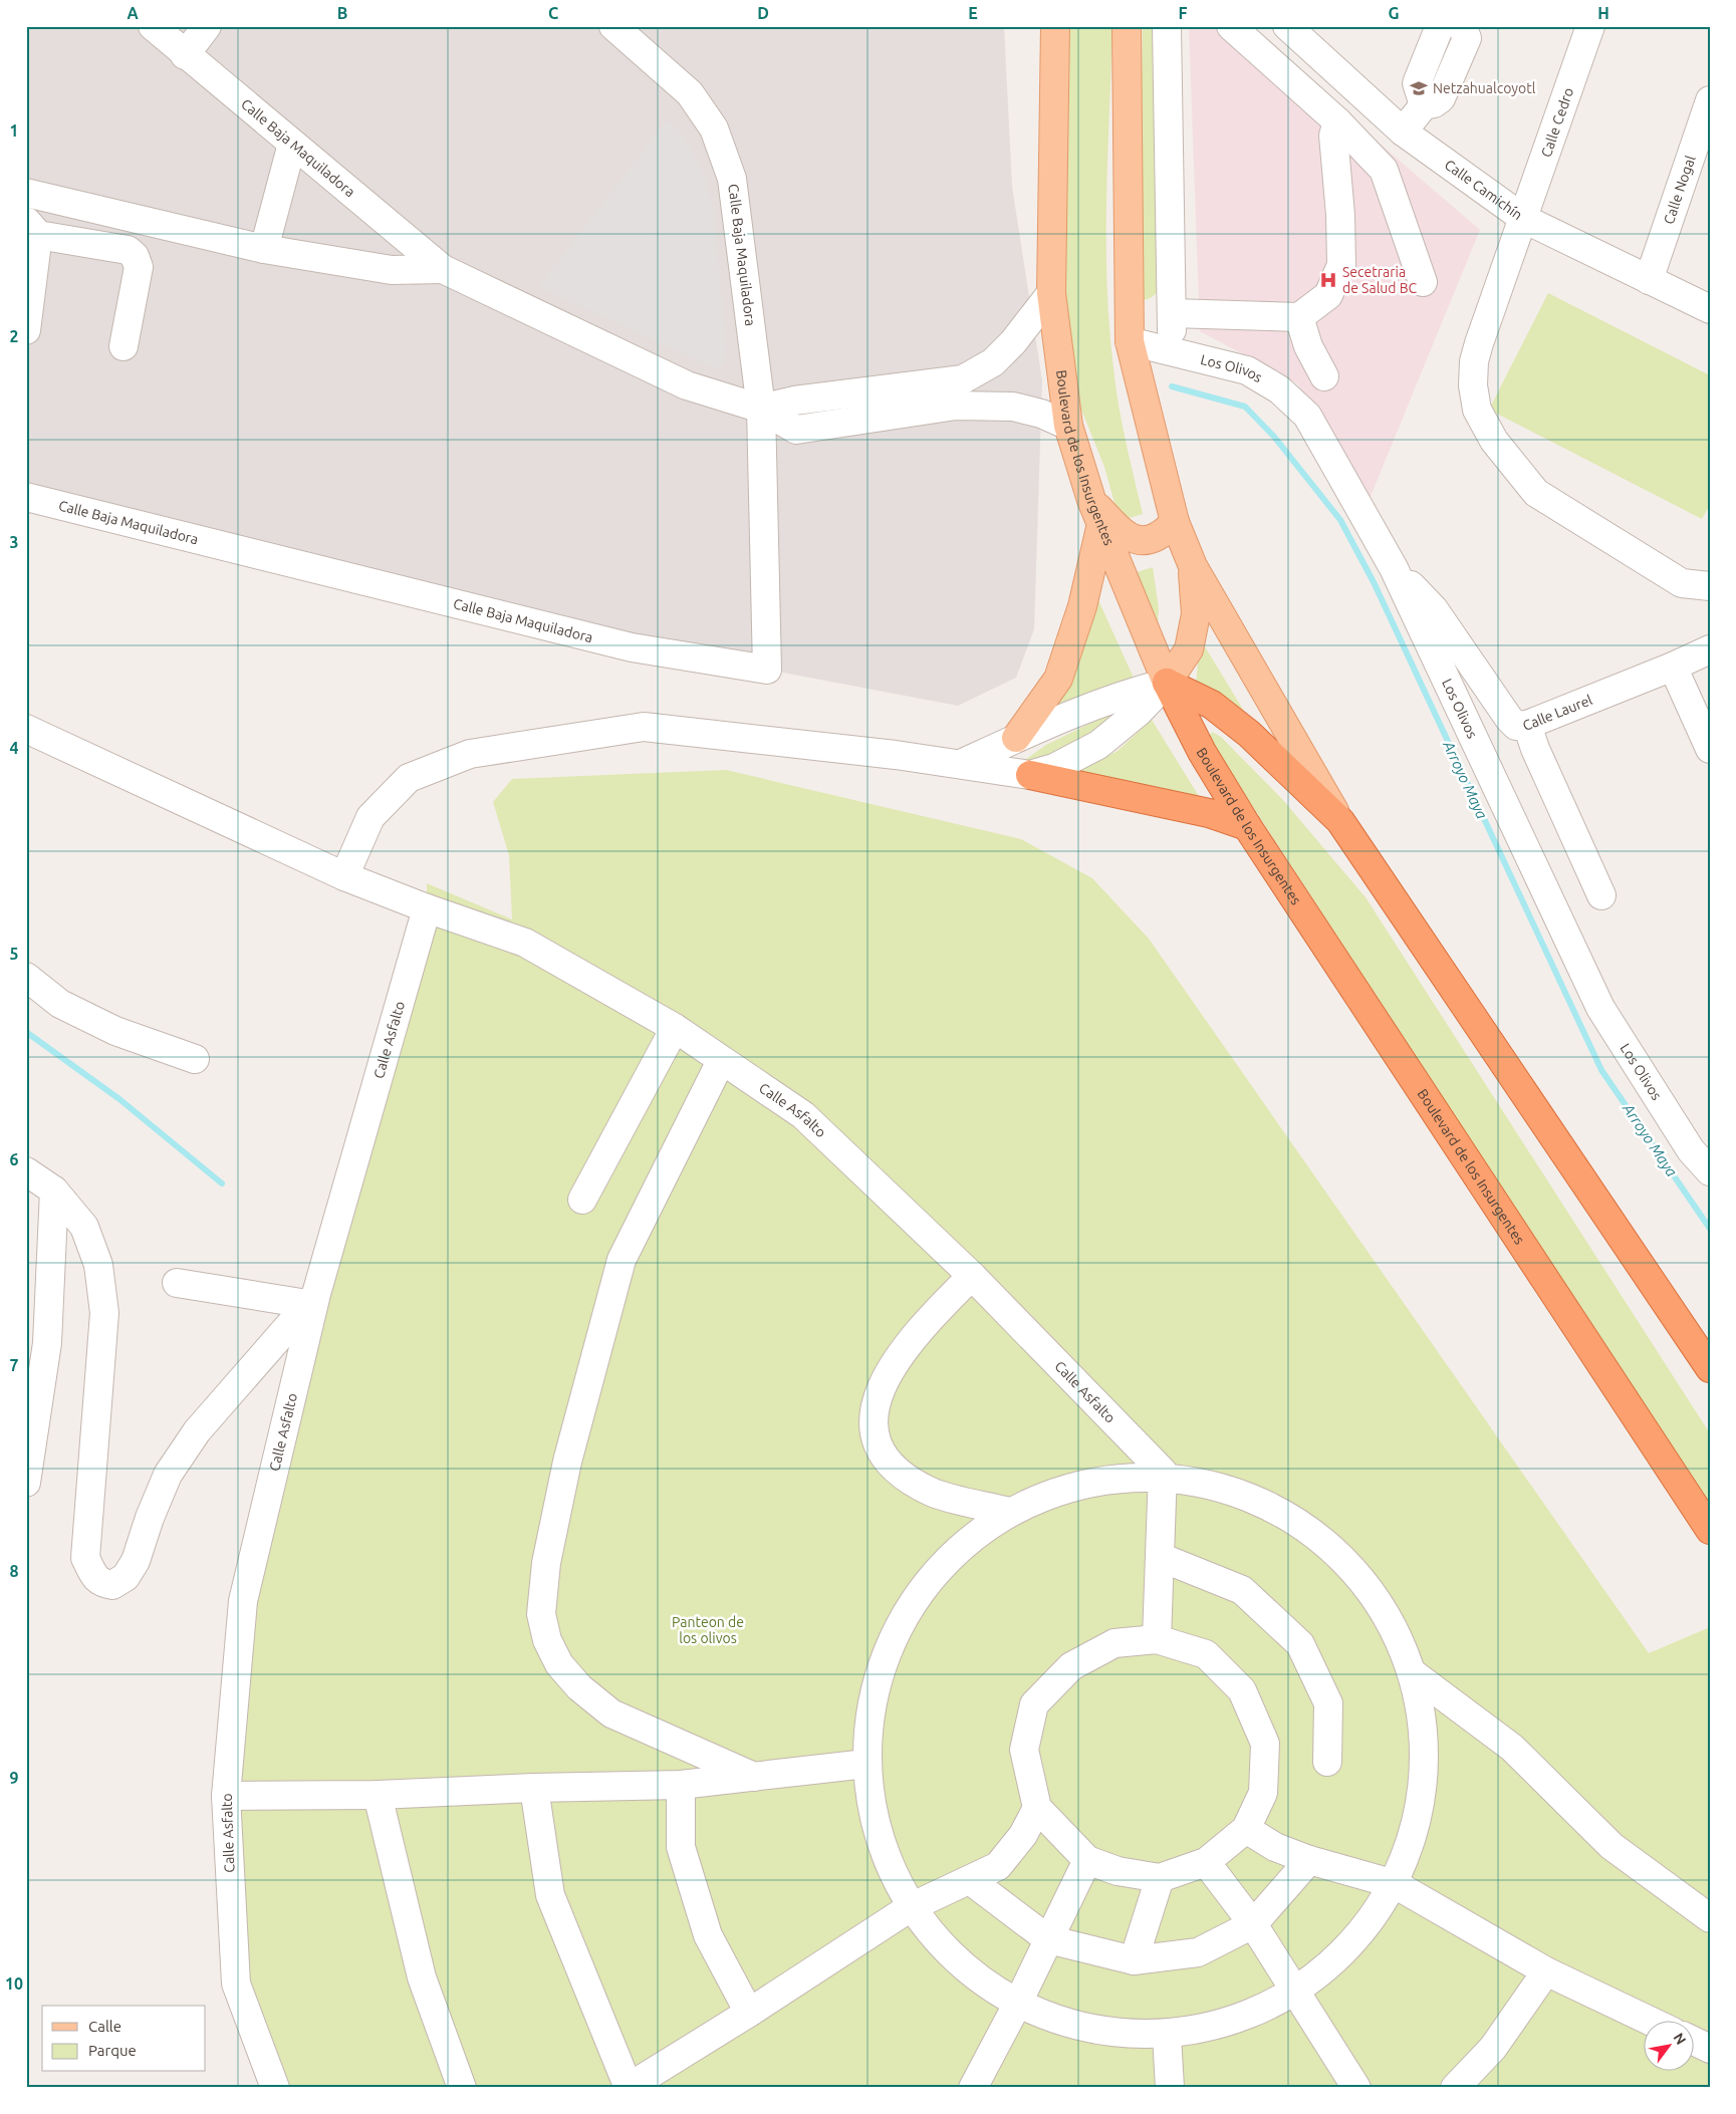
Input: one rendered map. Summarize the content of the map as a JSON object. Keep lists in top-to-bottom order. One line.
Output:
{"streets":{"highway":["Boulevard de los Insurgentes"],"street":["Calle Cedro","Calle Baja Maquiladora","Calle Camichín","Calle Nogal","Los Olivos","Calle Laurel","Calle Asfalto"]},"crossings":[["Calle Cedro","Calle Camichín"],["Calle Baja Maquiladora","Boulevard de los Insurgentes"],["Calle Camichín","Calle Nogal"],["Los Olivos","Calle Laurel"]],"water":["Arroyo Maya"],"parks":["Panteon de los olivos"],"places":{"school or university":["Netzahualcoyotl"],"hospital":["Secetraria de Salud BC"]},"legend":["Calle","Parque"],"north":"top right","grid":{"columns":["A","B","C","D","E","F","G","H"],"rows":["1","2","3","4","5","6","7","8","9","10"]}}
